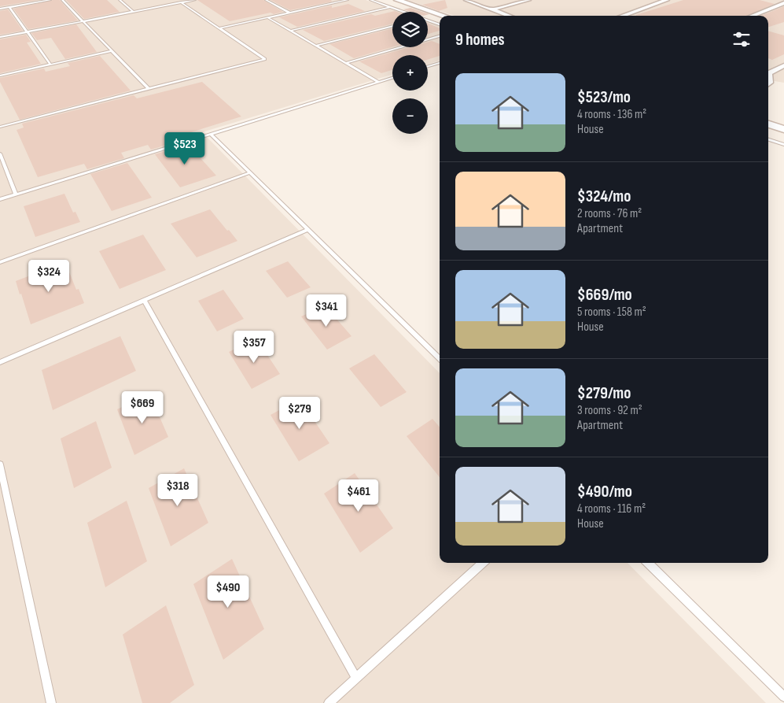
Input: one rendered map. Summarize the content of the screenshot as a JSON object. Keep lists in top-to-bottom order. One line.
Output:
{"page":{"map_buttons":["+","−"],"heading":"9 homes","list":[{"name":"$523/mo","note":"4 rooms · 136 m² · House"},{"name":"$324/mo","note":"2 rooms · 76 m² · Apartment"},{"name":"$669/mo","note":"5 rooms · 158 m² · House"},{"name":"$279/mo","note":"3 rooms · 92 m² · Apartment"},{"name":"$490/mo","note":"4 rooms · 116 m² · House"}],"price":["$523","$324","$341","$357","$669","$279","$318","$461","$490"]}}
